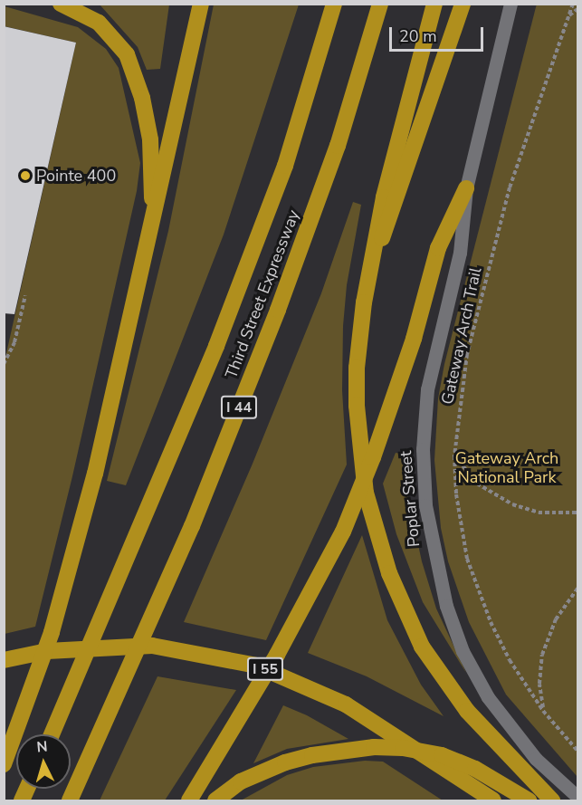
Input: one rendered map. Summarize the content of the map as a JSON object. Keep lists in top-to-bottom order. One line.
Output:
{"streets":{"highway":["Third Street Expressway","I 44","I 55"],"street":["Poplar Street"],"path":["Gateway Arch Trail"]},"parks":["Gateway Arch National Park"],"places":["Pointe 400"],"scale_bar":"20 m","north":"top"}
